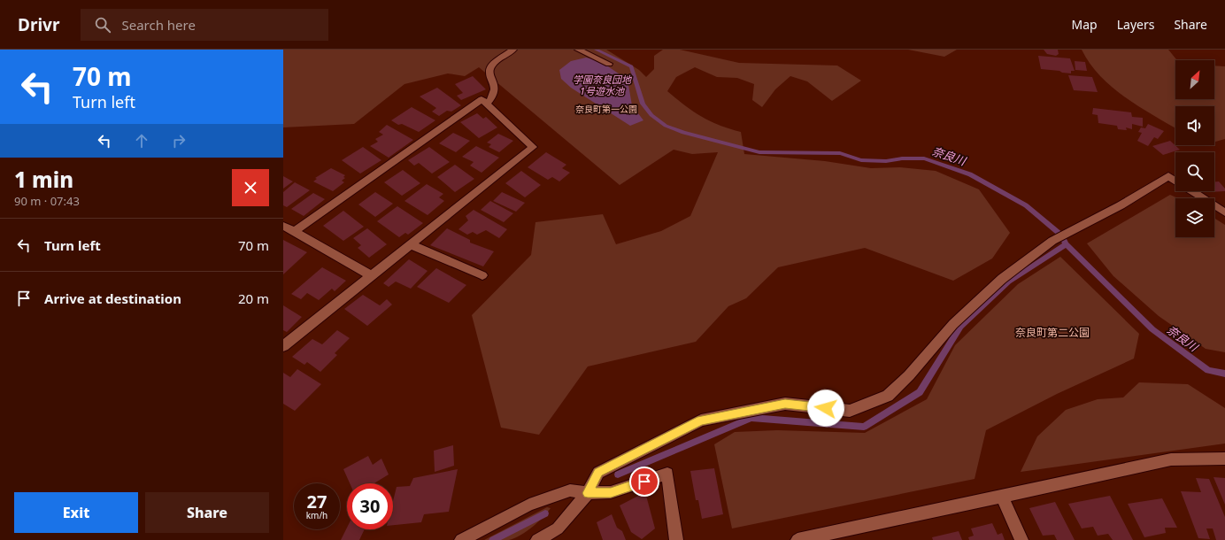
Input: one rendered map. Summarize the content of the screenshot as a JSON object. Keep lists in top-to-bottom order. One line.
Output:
{"water":["学園奈良団地 1号遊水池","奈良川"],"parks":["奈良町第一公園","奈良町第二公園"],"north":"top right","page":{"header":"Drivr","search":"Search here","nav":["Map","Layers","Share"],"turn":["70 m","Turn left"],"heading":["1 min","90 m · 07:43"],"list":[{"name":"Turn left","value":"70 m"},{"name":"Arrive at destination","value":"20 m"}],"speed":"27 km/h","limit":"30","buttons":["Exit","Share"]}}
